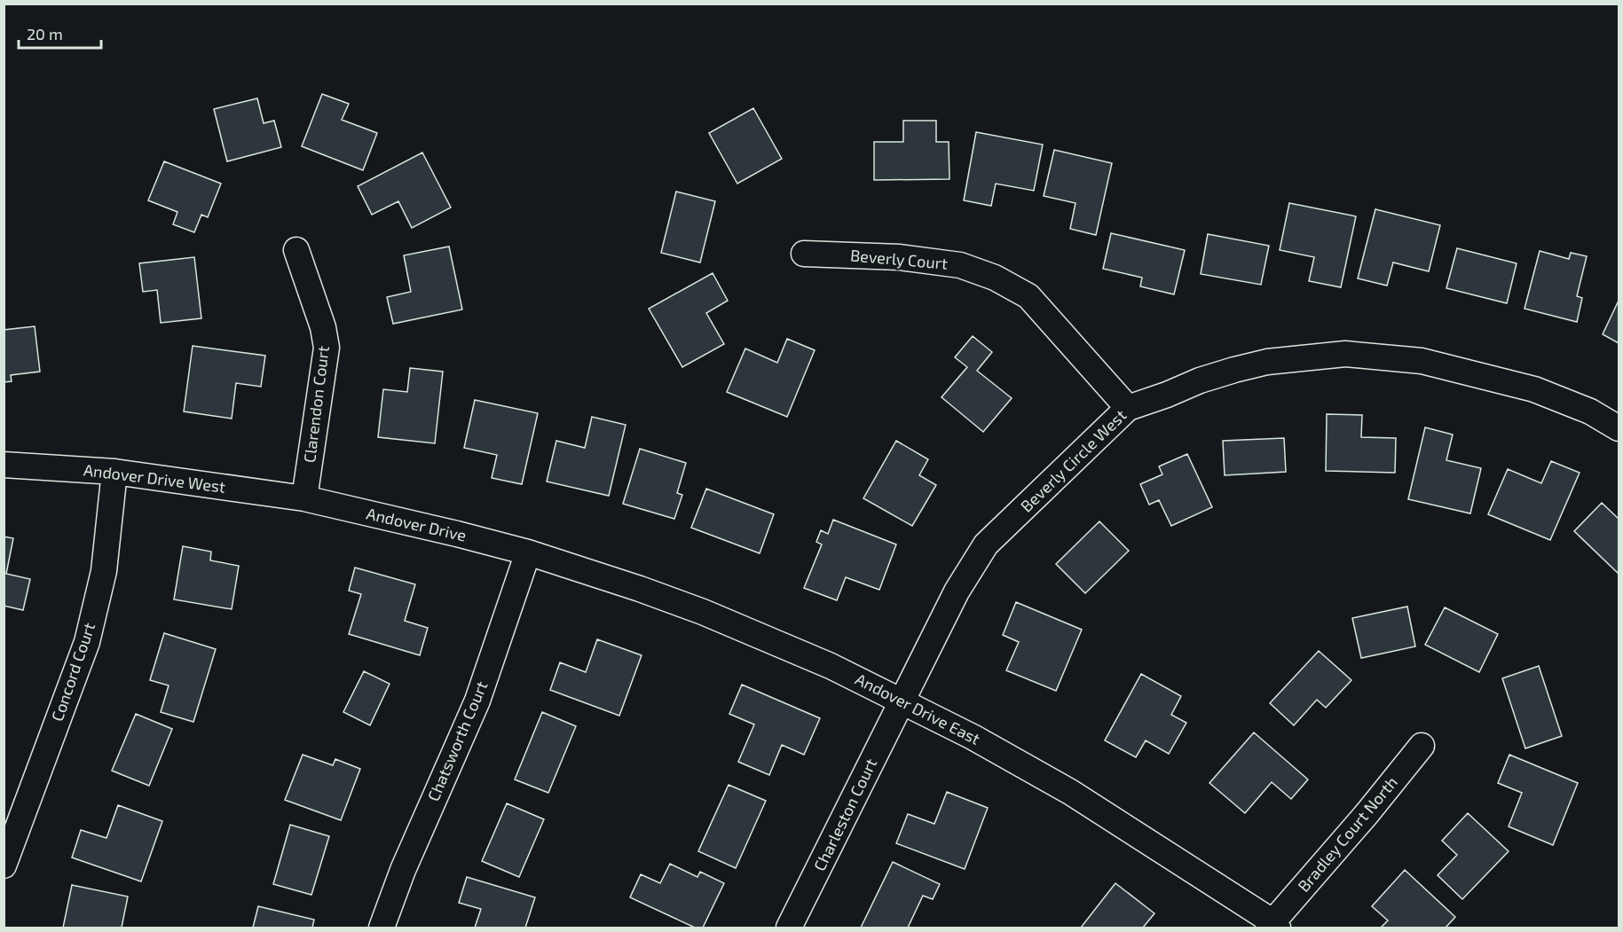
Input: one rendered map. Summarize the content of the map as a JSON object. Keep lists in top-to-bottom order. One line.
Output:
{"streets":{"street":["Beverly Court","Clarendon Court","Beverly Circle West","Andover Drive West","Andover Drive","Concord Court","Andover Drive East","Chatsworth Court","Charleston Court","Bradley Court North"]},"crossings":[["Beverly Court","Beverly Circle West"],["Clarendon Court","Andover Drive West"],["Clarendon Court","Andover Drive"],["Beverly Circle West","Andover Drive East"],["Beverly Circle West","Charleston Court"],["Andover Drive West","Andover Drive"],["Andover Drive West","Concord Court"],["Andover Drive","Andover Drive East"],["Andover Drive","Chatsworth Court"],["Andover Drive East","Chatsworth Court"],["Andover Drive East","Charleston Court"],["Andover Drive East","Bradley Court North"]],"scale_bar":"20 m"}
